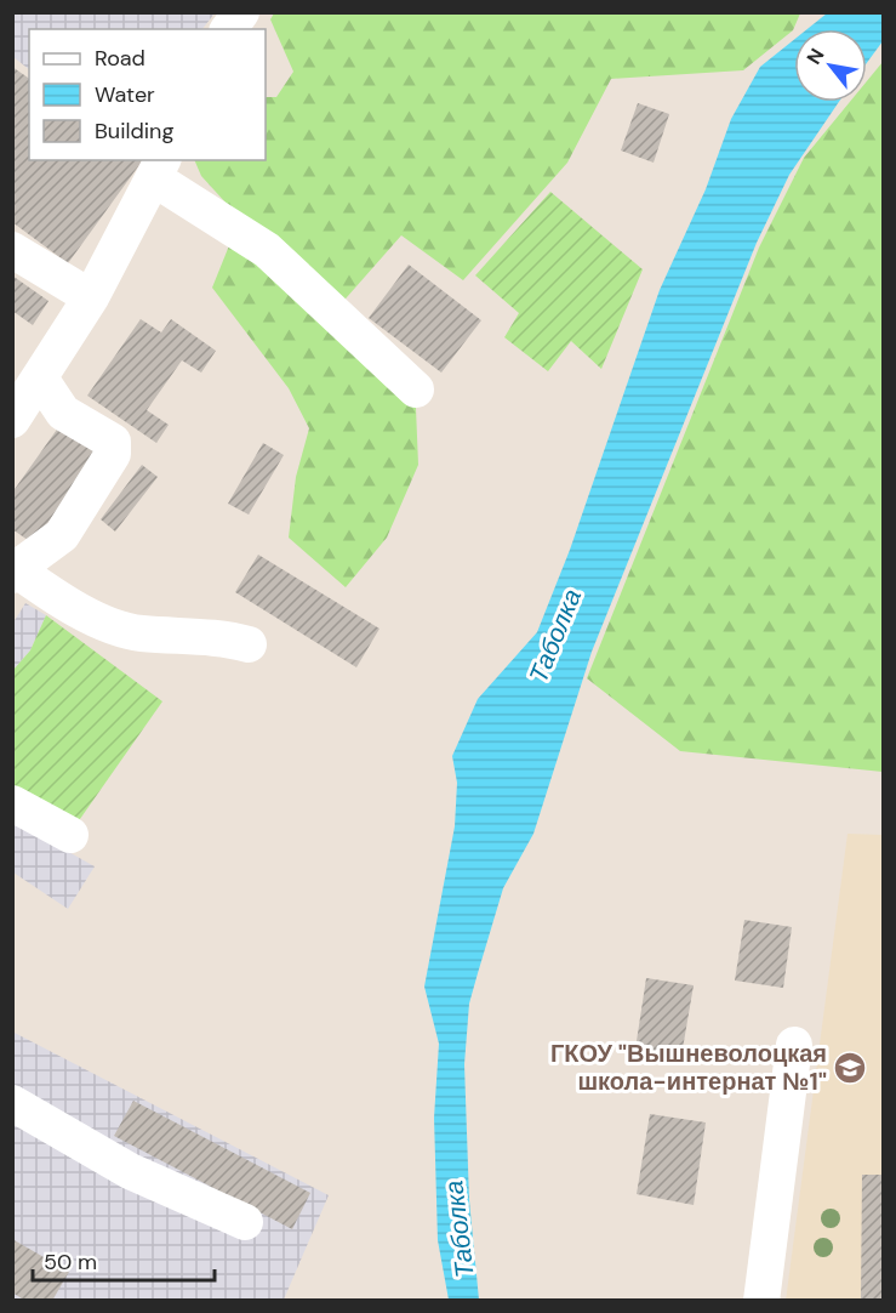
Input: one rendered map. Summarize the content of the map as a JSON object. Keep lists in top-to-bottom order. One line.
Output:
{"water":["Таболка"],"places":{"school or university":["ГКОУ \"Вышневолоцкая школа-интернат №1\""]},"legend":["Road","Water","Building"],"scale_bar":"50 m","north":"top left"}
